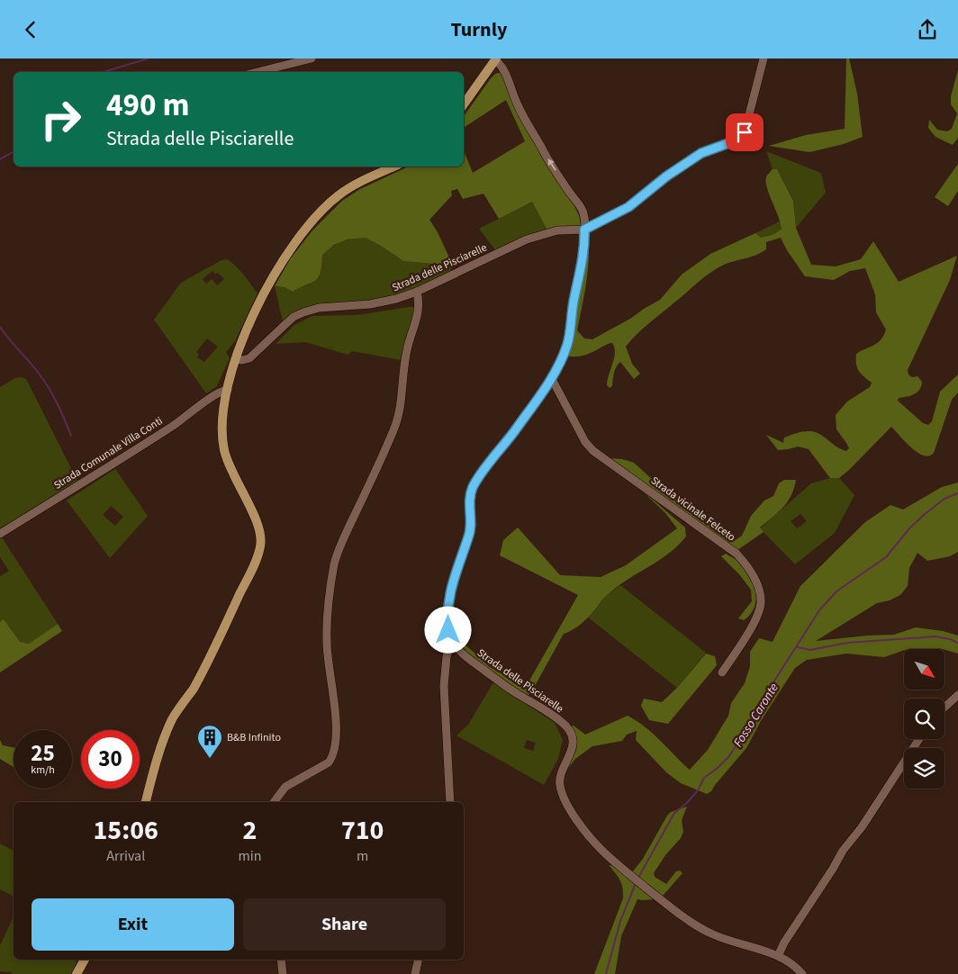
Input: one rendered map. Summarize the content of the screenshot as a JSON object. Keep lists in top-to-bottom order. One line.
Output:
{"streets":{"street":["Strada delle Pisciarelle","Strada Comunale Villa Conti","Strada vicinale Felceto"]},"water":["Fosso Caronte"],"places":{"building":["B&B Infinito"]},"north":"bottom right","page":{"header":"Turnly","turn":["490 m","Strada delle Pisciarelle"],"speed":"25 km/h","limit":"30","eta":["15:06","Arrival","2","min","710","m"],"buttons":["Exit","Share"]}}
